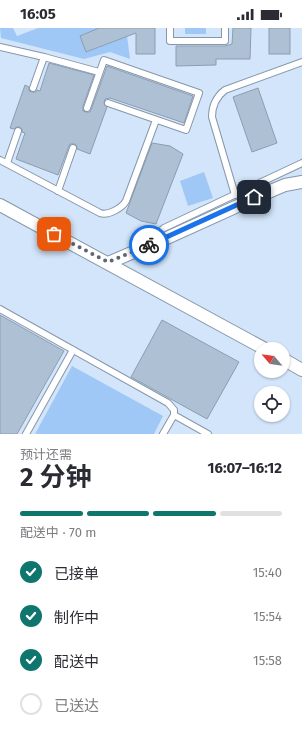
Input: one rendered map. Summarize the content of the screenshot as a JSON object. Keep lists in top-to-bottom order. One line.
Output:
{"north":"top left","page":{"status":"16:05","heading":["2 分钟","预计还需","16:07–16:12"],"bar":"配送中 · 70 m","list":[["已接单","15:40"],["制作中","15:54"],["配送中","15:58"],"已送达"]}}
